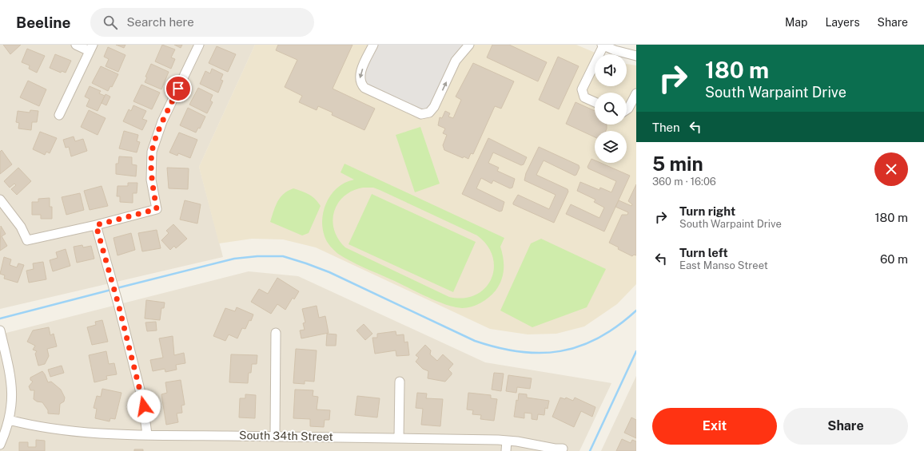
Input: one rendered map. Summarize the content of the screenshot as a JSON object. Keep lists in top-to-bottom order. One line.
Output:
{"streets":{"street":["South 34th Street"]},"page":{"header":"Beeline","search":"Search here","nav":["Map","Layers","Share"],"turn":["180 m","South Warpaint Drive"],"then":"Then","heading":["5 min","360 m · 16:06"],"list":[{"name":"Turn right","note":"South Warpaint Drive","value":"180 m"},{"name":"Turn left","note":"East Manso Street","value":"60 m"}],"buttons":["Exit","Share"]}}
